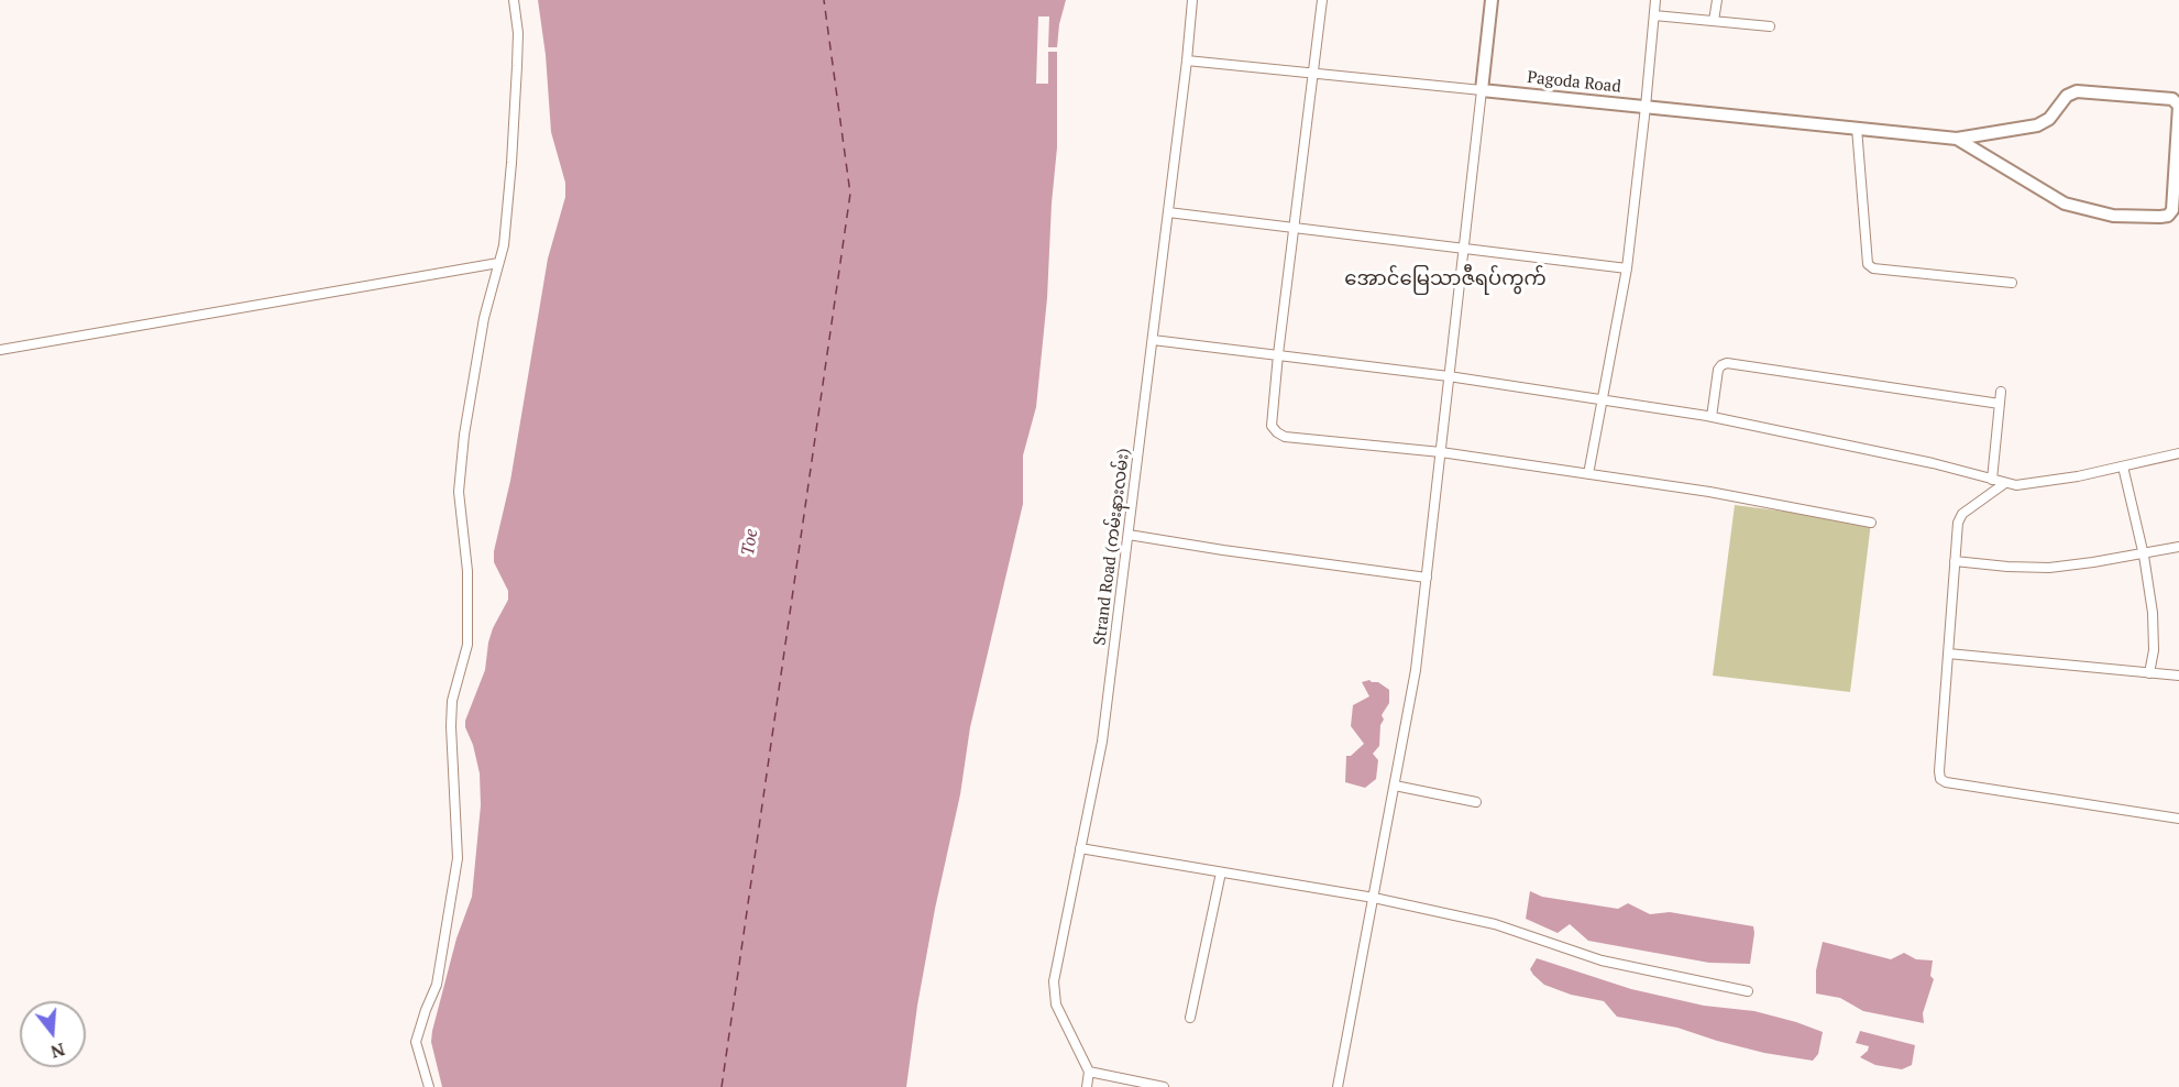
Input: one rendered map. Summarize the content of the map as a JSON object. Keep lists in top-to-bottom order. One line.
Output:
{"streets":{"main road":["Pagoda Road"],"street":["Strand Road (ကမ်းနားလမ်း)"]},"crossings":[["Pagoda Road","Strand Road (ကမ်းနားလမ်း)"]],"districts":["အောင်မြေသာဇီရပ်ကွက်"],"water":["Toe"],"north":"bottom"}
